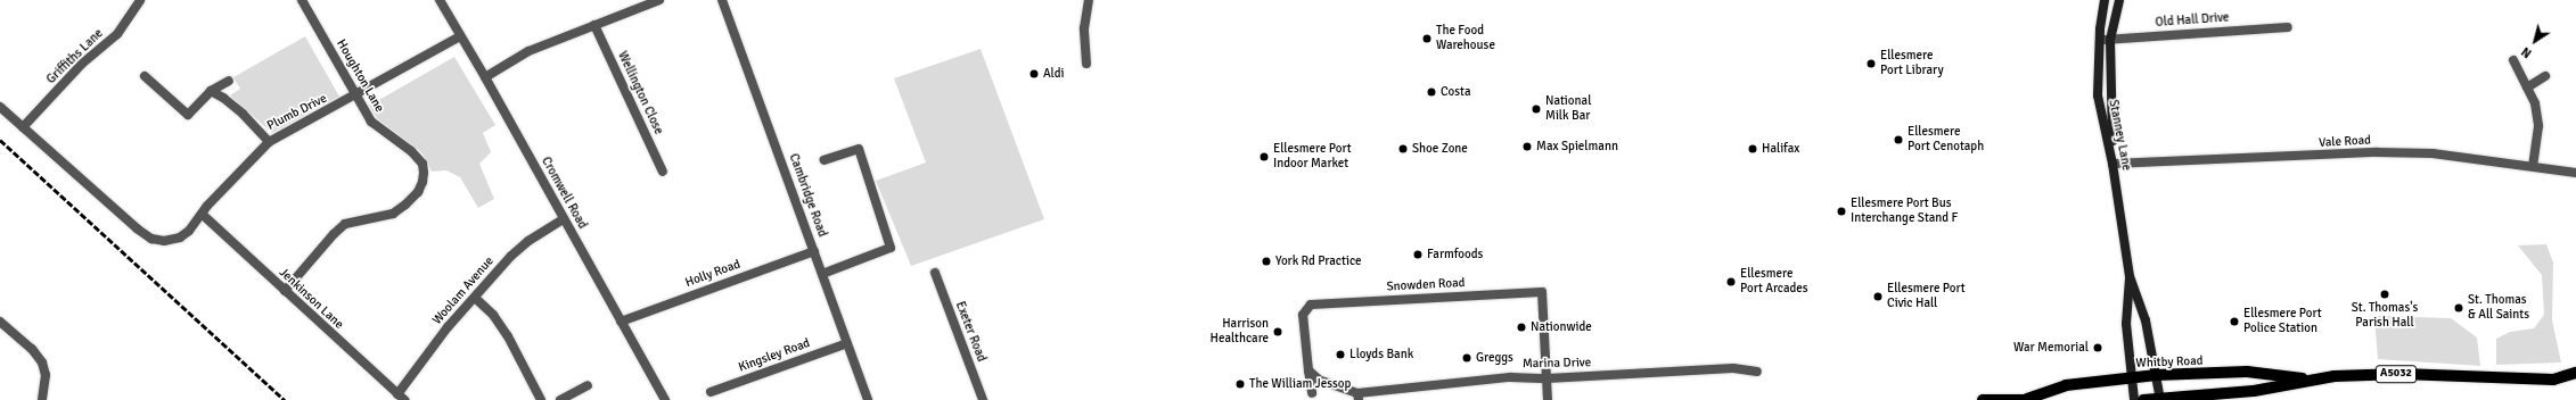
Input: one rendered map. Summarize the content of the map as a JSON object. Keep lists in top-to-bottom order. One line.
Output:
{"streets":{"main road":["Stanney Lane","Whitby Road","A5032"],"street":["Old Hall Drive","Griffiths Lane","Houghton Lane","Wellington Close","Plumb Drive","Vale Road","Cromwell Road","Cambridge Road","Holly Road","Snowden Road","Woolam Avenue","Jenkinson Lane","Exeter Road","Kingsley Road","Marina Drive"]},"crossings":[["Old Hall Drive","Stanney Lane"],["Houghton Lane","Plumb Drive"],["Houghton Lane","Jenkinson Lane"],["Plumb Drive","Cromwell Road"],["Stanney Lane","Vale Road"],["Stanney Lane","Whitby Road"],["Cromwell Road","Holly Road"],["Cromwell Road","Woolam Avenue"],["Cambridge Road","Holly Road"],["Cambridge Road","Kingsley Road"],["Snowden Road","Marina Drive"],["Woolam Avenue","Jenkinson Lane"]],"places":["The Food Warehouse","Ellesmere Port Library","Aldi","Costa","National Milk Bar","Ellesmere Port Cenotaph","Max Spielmann","Shoe Zone","Halifax","Ellesmere Port Indoor Market","Ellesmere Port Bus Interchange Stand F","Farmfoods","York Rd Practice","Ellesmere Port Arcades","St. Thomas's Parish Hall","Ellesmere Port Civic Hall","St. Thomas & All Saints","Ellesmere Port Police Station","Nationwide","Harrison Healthcare","War Memorial","Lloyds Bank","Greggs","The William Jessop"],"north":"bottom left"}
